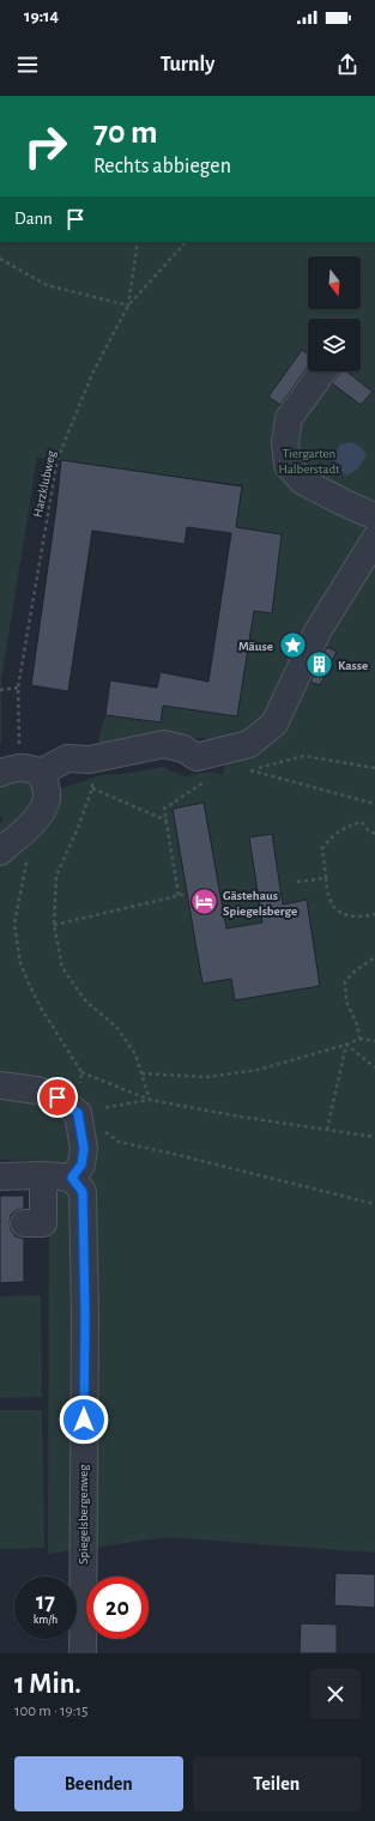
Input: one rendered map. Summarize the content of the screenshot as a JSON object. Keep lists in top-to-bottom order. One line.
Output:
{"streets":{"lane":["Spiegelsbergenweg"],"path":["Harzklubweg"]},"parks":["Tiergarten Halberstadt"],"places":{"place":["Mäuse"],"building":["Kasse"],"hotel":["Gästehaus Spiegelsberge"]},"north":"bottom","page":{"status":"19:14","header":"Turnly","turn":["70 m","Rechts abbiegen"],"then":"Dann","speed":"17 km/h","limit":"20","heading":["1 Min.","100 m · 19:15"],"buttons":["Beenden","Teilen"]}}
